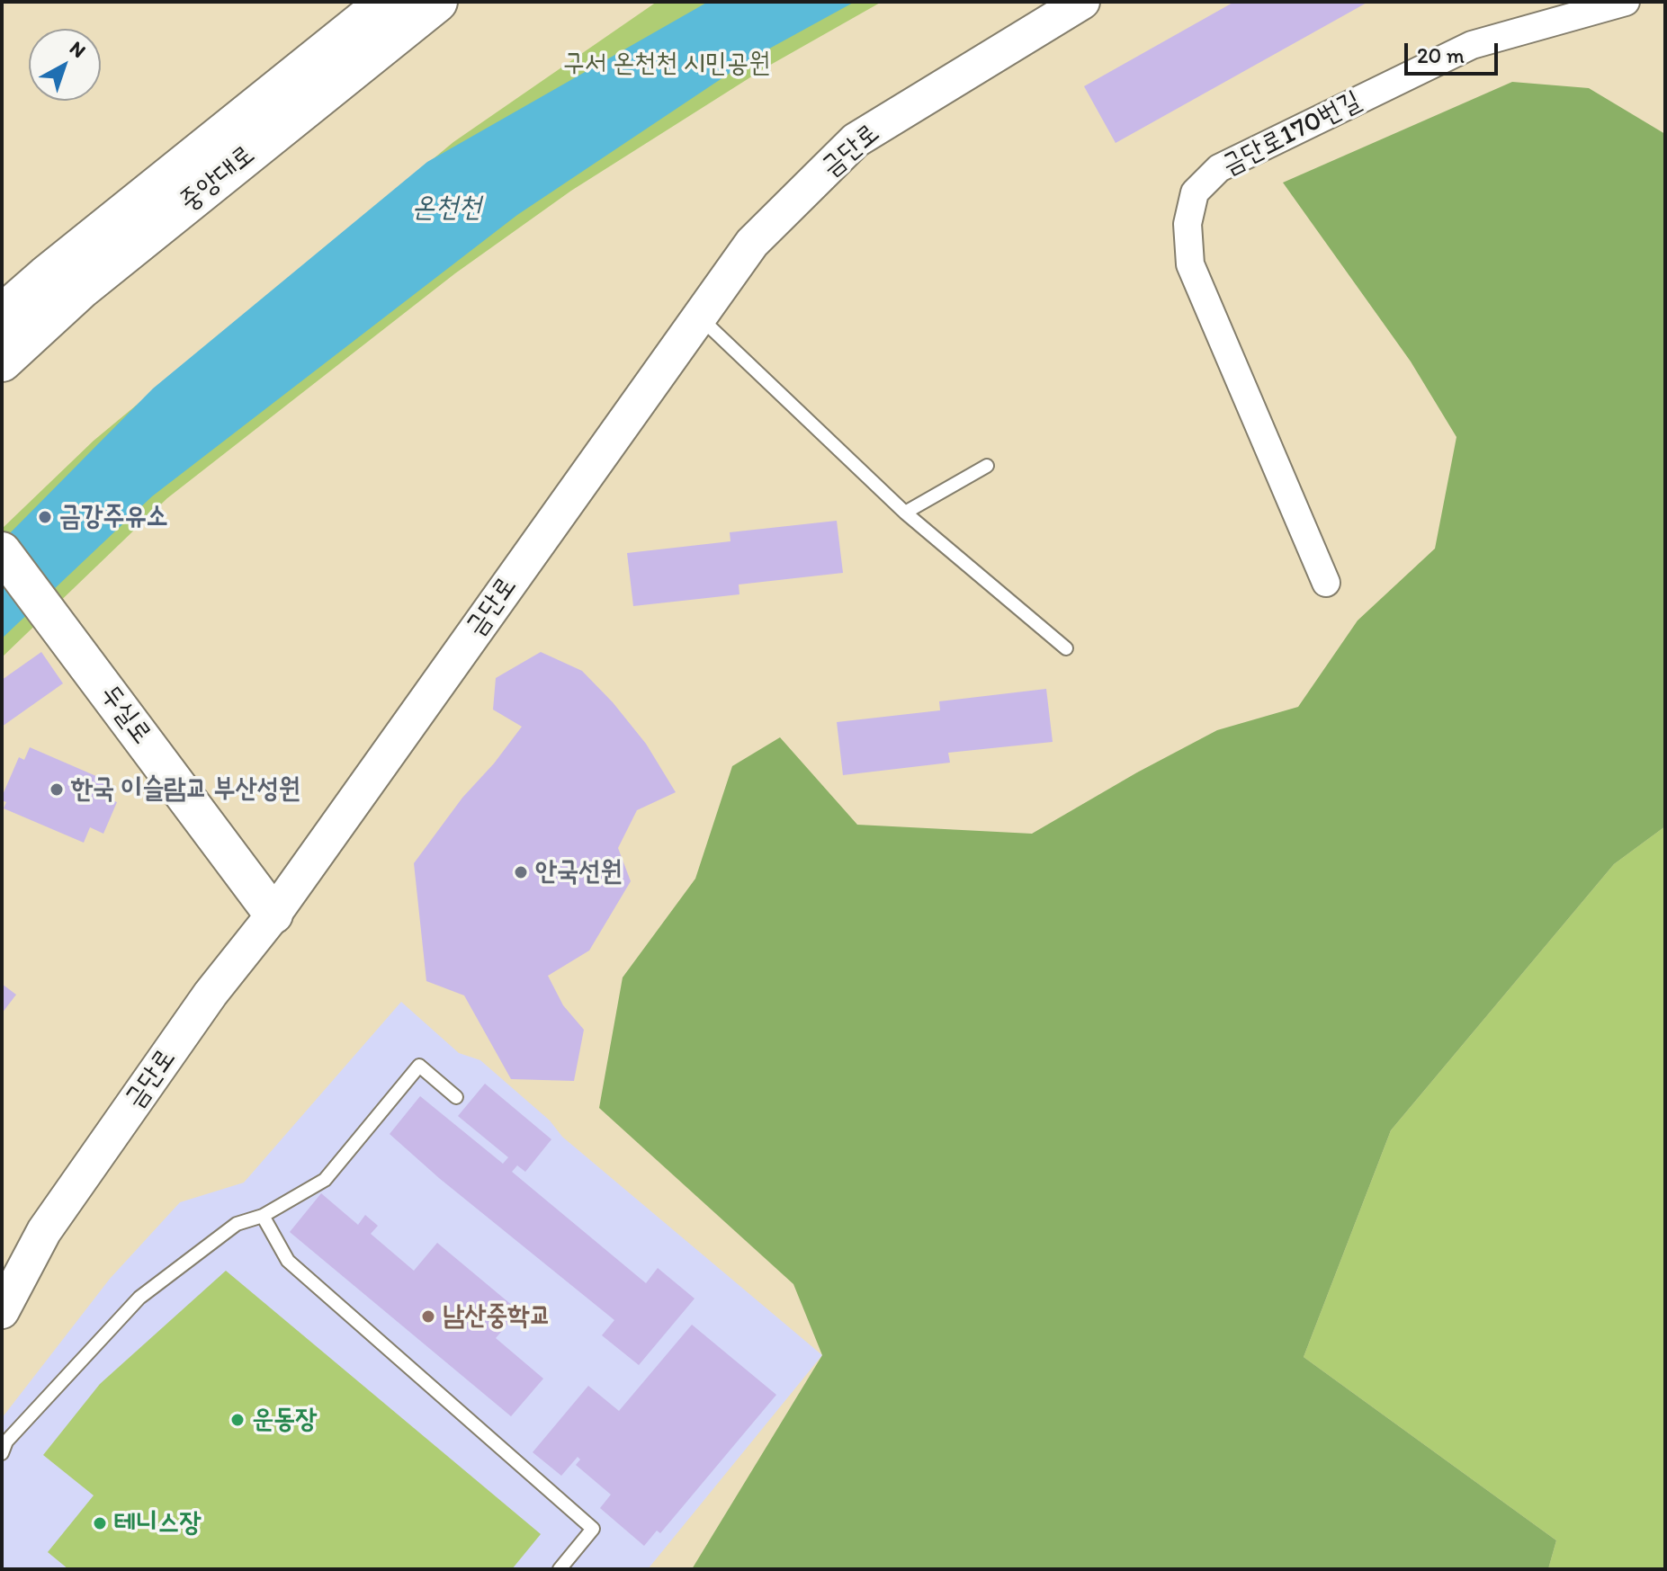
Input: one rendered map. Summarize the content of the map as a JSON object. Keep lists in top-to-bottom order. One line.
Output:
{"streets":{"main road":["중앙대로","두실로"],"street":["금단로170번길","금단로"]},"crossings":[["금단로","두실로"]],"water":["온천천"],"parks":["구서 온천천 시민공원"],"places":["금강주유소","한국 이슬람교 부산성원","안국선원","남산중학교","운동장","테니스장"],"scale_bar":"20 m","north":"top right"}
